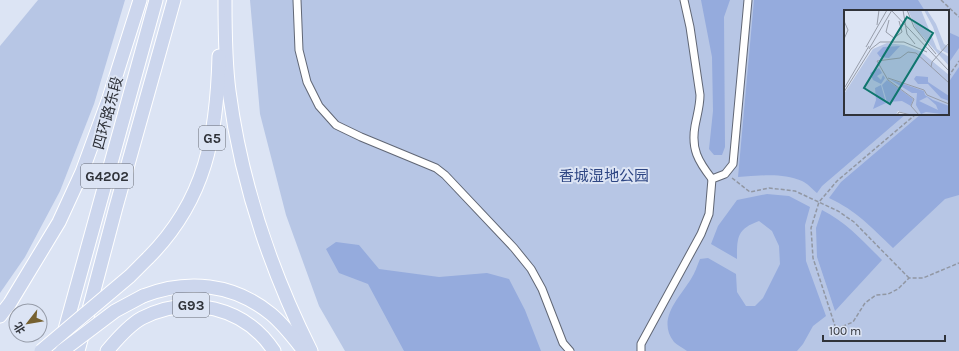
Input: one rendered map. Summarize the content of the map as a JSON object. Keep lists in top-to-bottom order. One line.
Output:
{"streets":{"highway":["四环路东段","G5","G4202","G93"]},"parks":["香城湿地公园"],"scale_bar":"100 m","north":"bottom left"}
